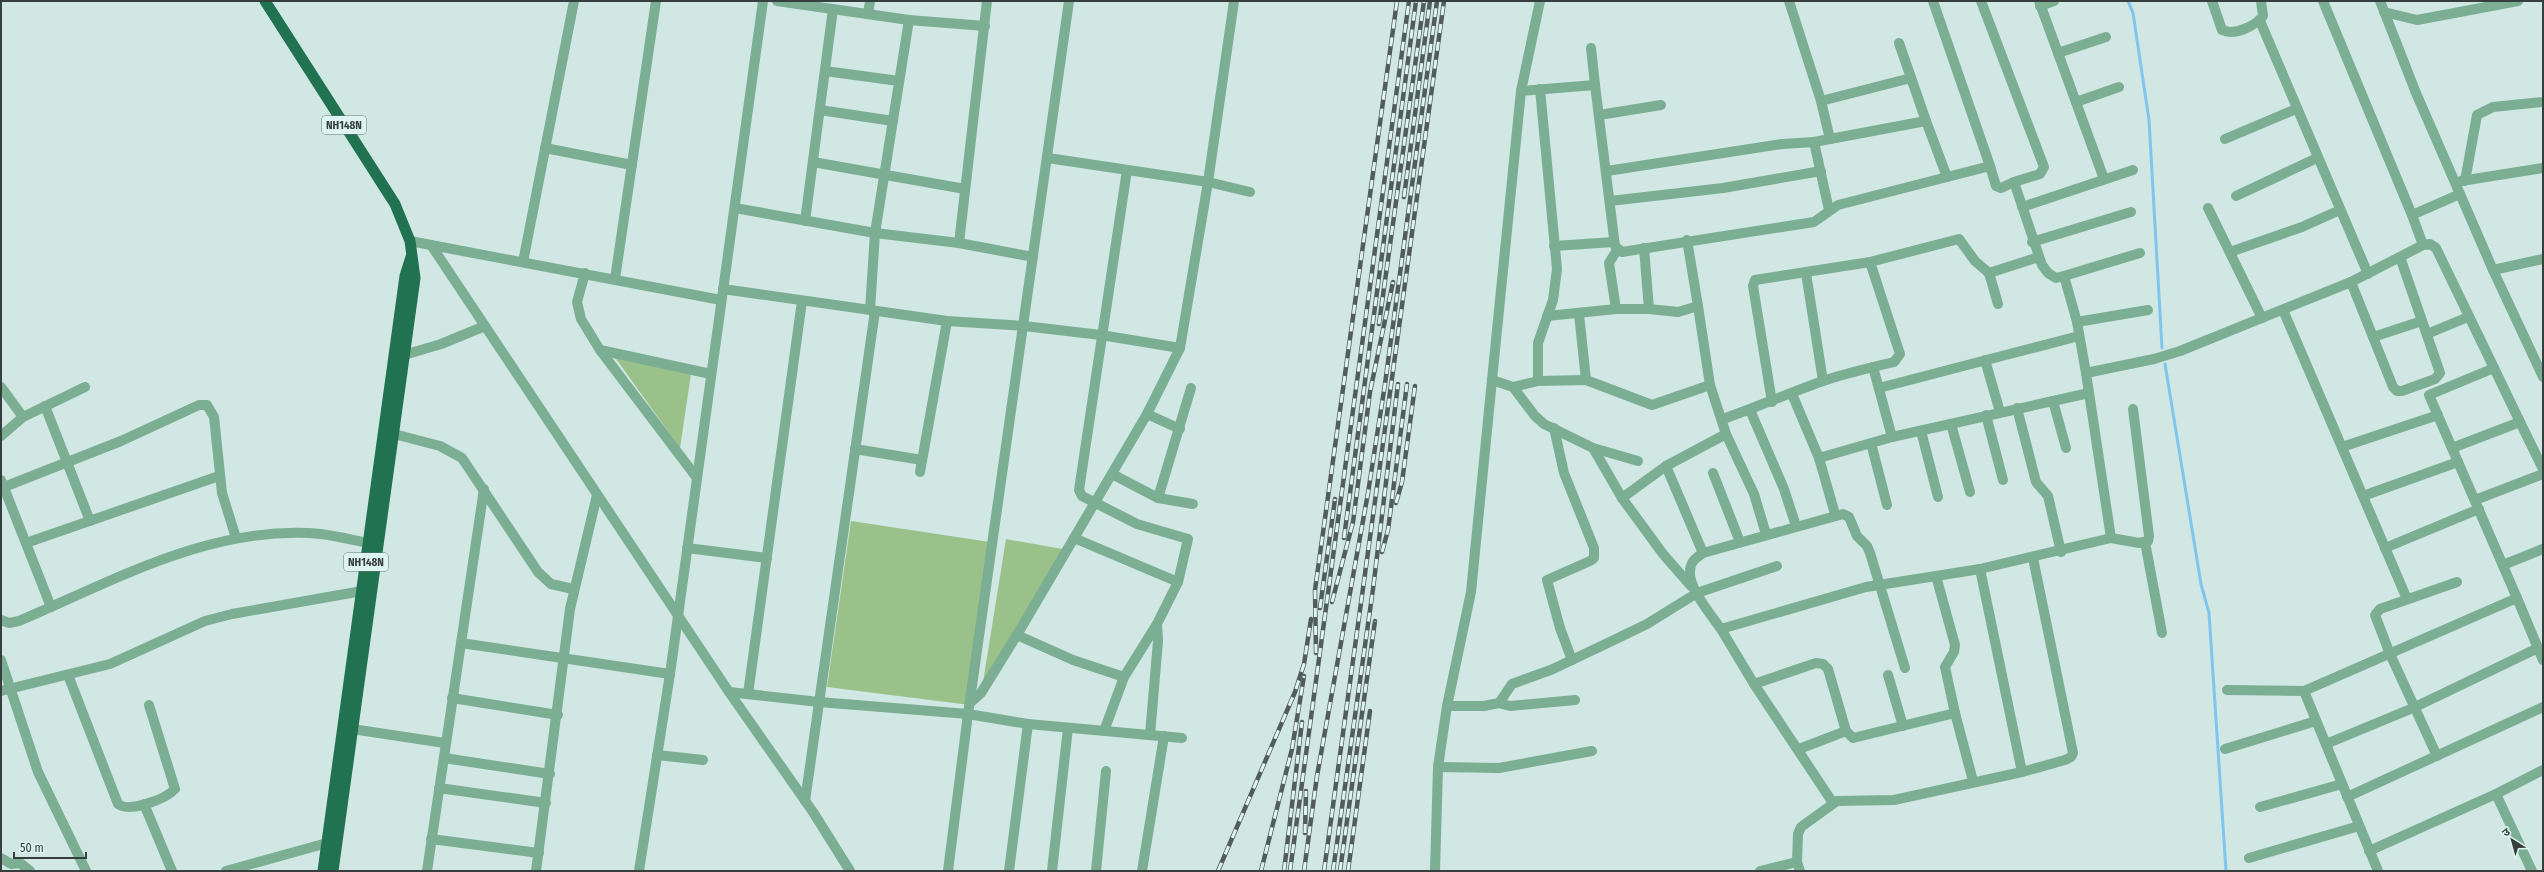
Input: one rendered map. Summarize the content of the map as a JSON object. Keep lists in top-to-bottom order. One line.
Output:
{"streets":{"highway":["NH148N"]},"scale_bar":"50 m","north":"top left"}
